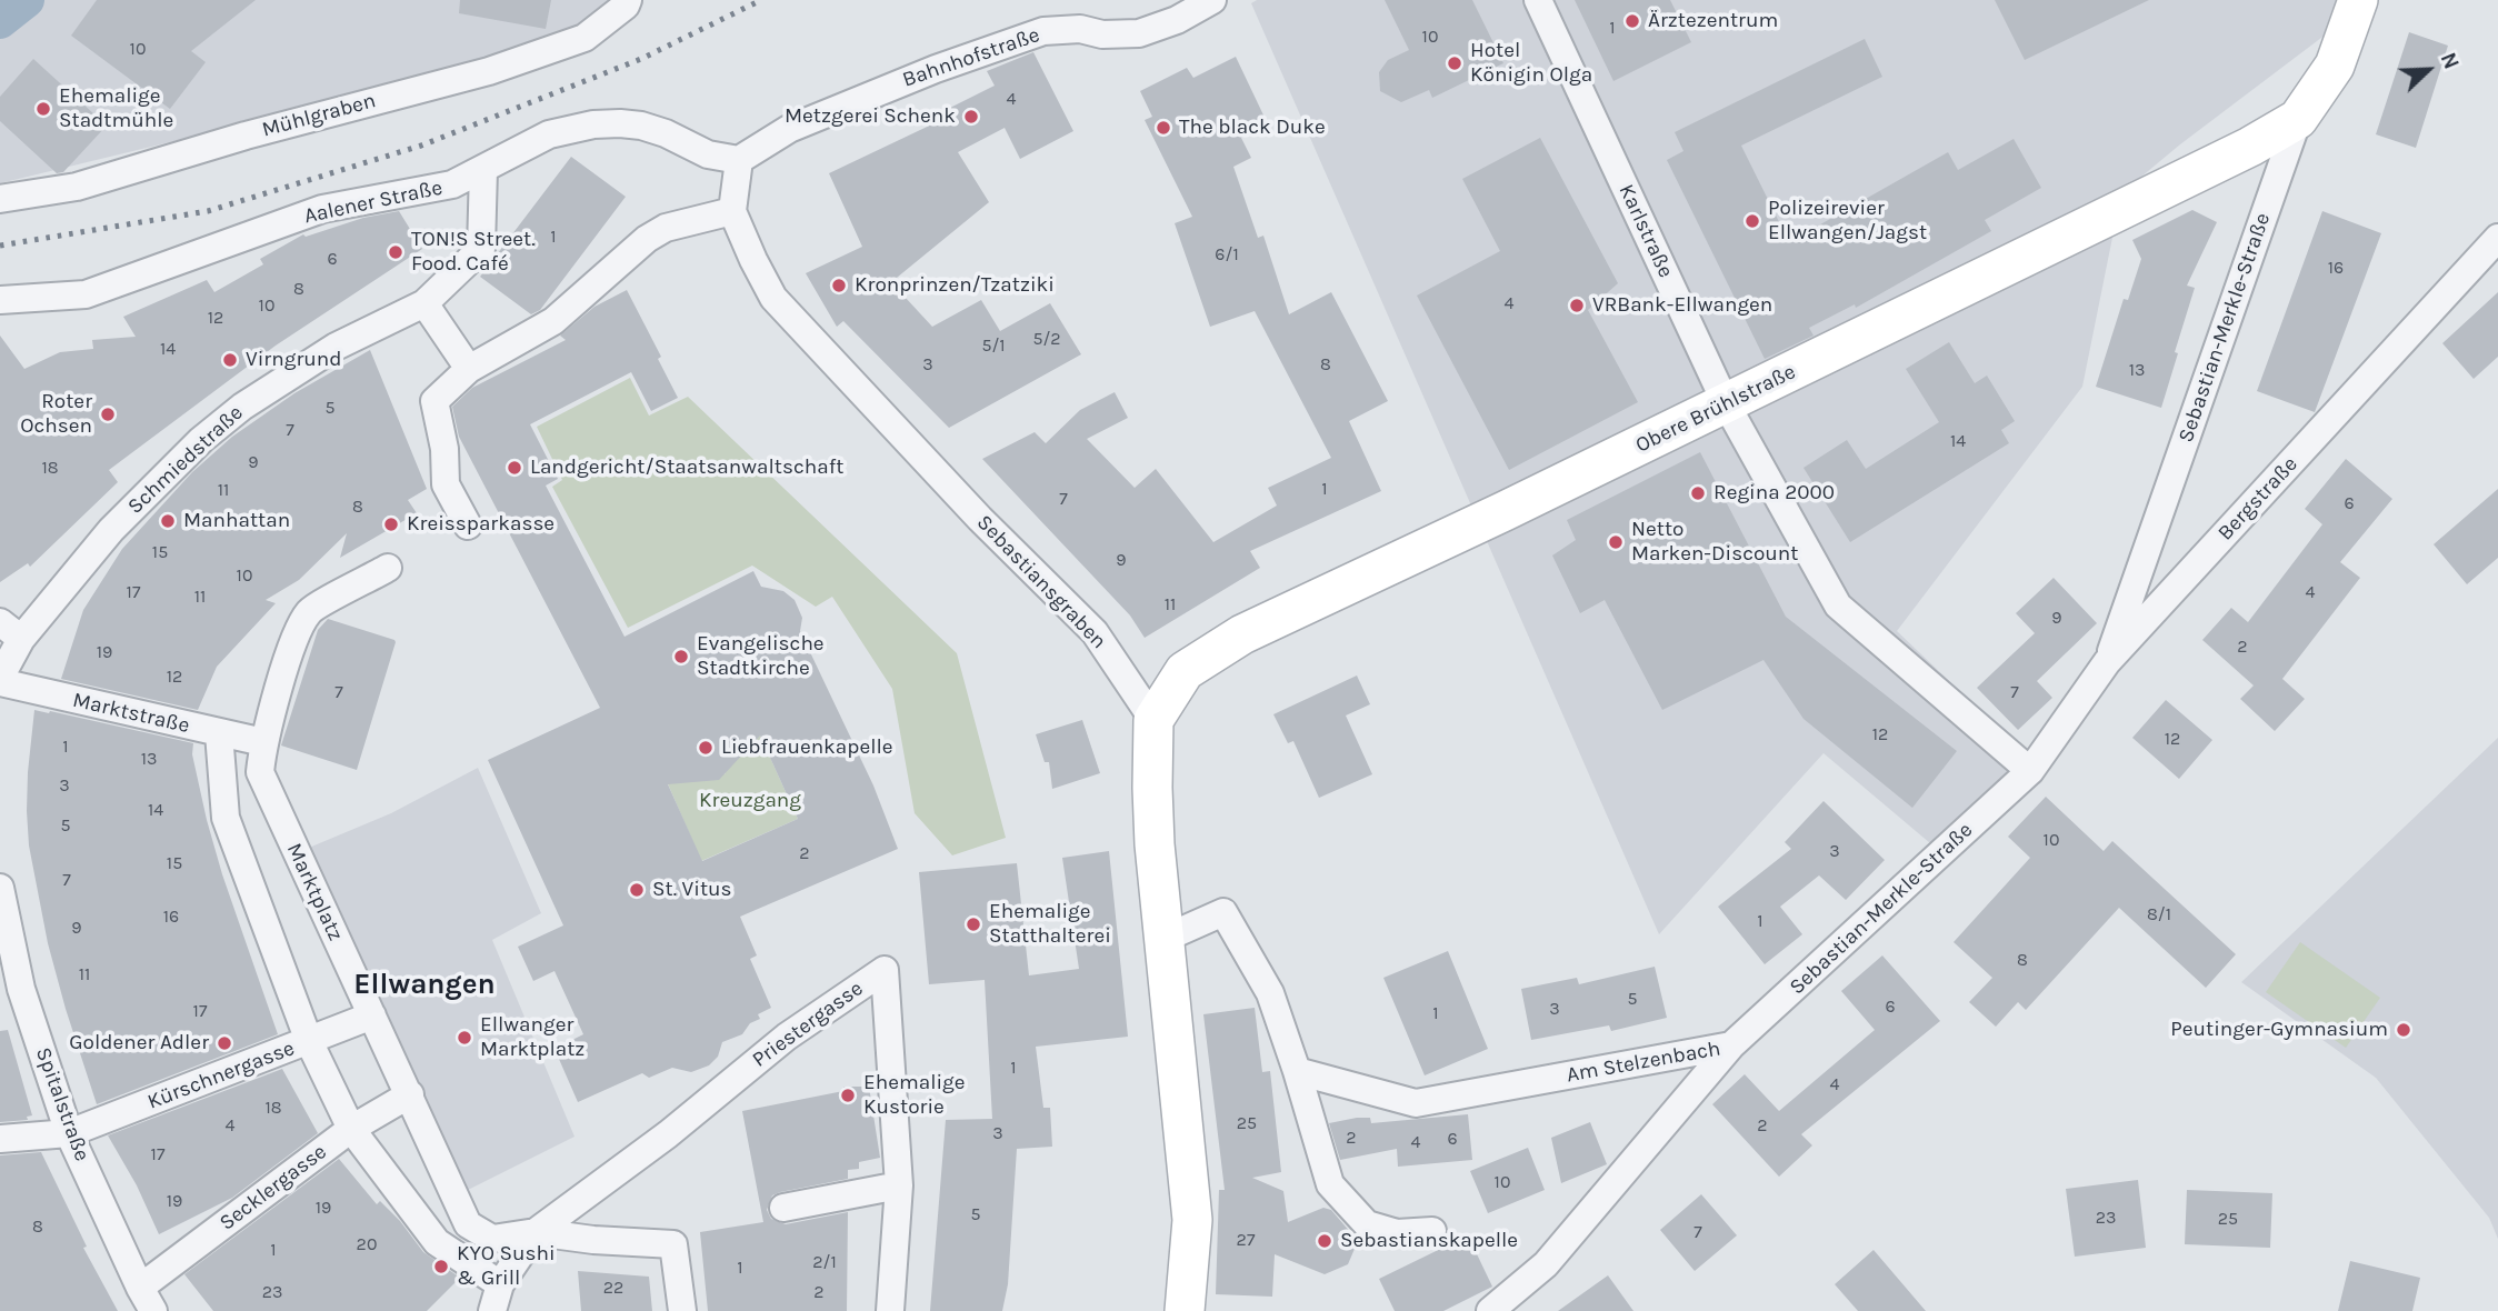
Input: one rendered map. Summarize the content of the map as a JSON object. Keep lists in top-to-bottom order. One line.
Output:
{"streets":{"street":["Bahnhofstraße","Mühlgraben","Aalener Straße","Karlstraße","Sebastian-Merkle-Straße","Obere Brühlstraße","Schmiedstraße","Bergstraße","Sebastiansgraben","Marktstraße","Marktplatz","Priestergasse","Am Stelzenbach","Kürschnergasse","Spitalstraße","Secklergasse"]},"crossings":[["Bahnhofstraße","Aalener Straße"],["Aalener Straße","Schmiedstraße"],["Karlstraße","Sebastian-Merkle-Straße"],["Karlstraße","Obere Brühlstraße"],["Karlstraße","Bergstraße"],["Sebastian-Merkle-Straße","Obere Brühlstraße"],["Sebastian-Merkle-Straße","Bergstraße"],["Sebastian-Merkle-Straße","Am Stelzenbach"],["Obere Brühlstraße","Sebastiansgraben"],["Schmiedstraße","Marktstraße"],["Marktstraße","Marktplatz"],["Marktplatz","Priestergasse"],["Marktplatz","Kürschnergasse"],["Marktplatz","Secklergasse"],["Kürschnergasse","Spitalstraße"],["Spitalstraße","Secklergasse"]],"districts":["Ellwangen"],"parks":["Kreuzgang"],"places":["Ärztezentrum","Hotel Königin Olga","Ehemalige Stadtmühle","Metzgerei Schenk","The black Duke","Polizeirevier Ellwangen/Jagst","TON!S Street. Food. Café","Kronprinzen/Tzatziki","VRBank-Ellwangen","Virngrund","Roter Ochsen","Landgericht/Staatsanwaltschaft","Regina 2000","Manhattan","Kreissparkasse","Netto Marken-Discount","Evangelische Stadtkirche","Liebfrauenkapelle","St. Vitus","Ehemalige Statthalterei","Peutinger-Gymnasium","Ellwanger Marktplatz","Goldener Adler","Ehemalige Kustorie","Sebastianskapelle","KYO Sushi & Grill"],"house_numbers":["1","10","10","4","1","6/1","6","16","8","4","10","12","5/2","5/1","14","3","8","13","5","7","14","9","18","1","11","7","6","8","15","9","10","17","4","11","11","9","2","19","12","7","7","12","12","1","13","3","14","5","10","3","2","15","7","8/1","16","1","9","8","11","5","6","3","17","1","1","4","18","25","4","2","3","2","6","4","17","10","19","19","5","23","25","8","7","27","20","1","2/1","1","22","23","2"],"north":"top right"}
